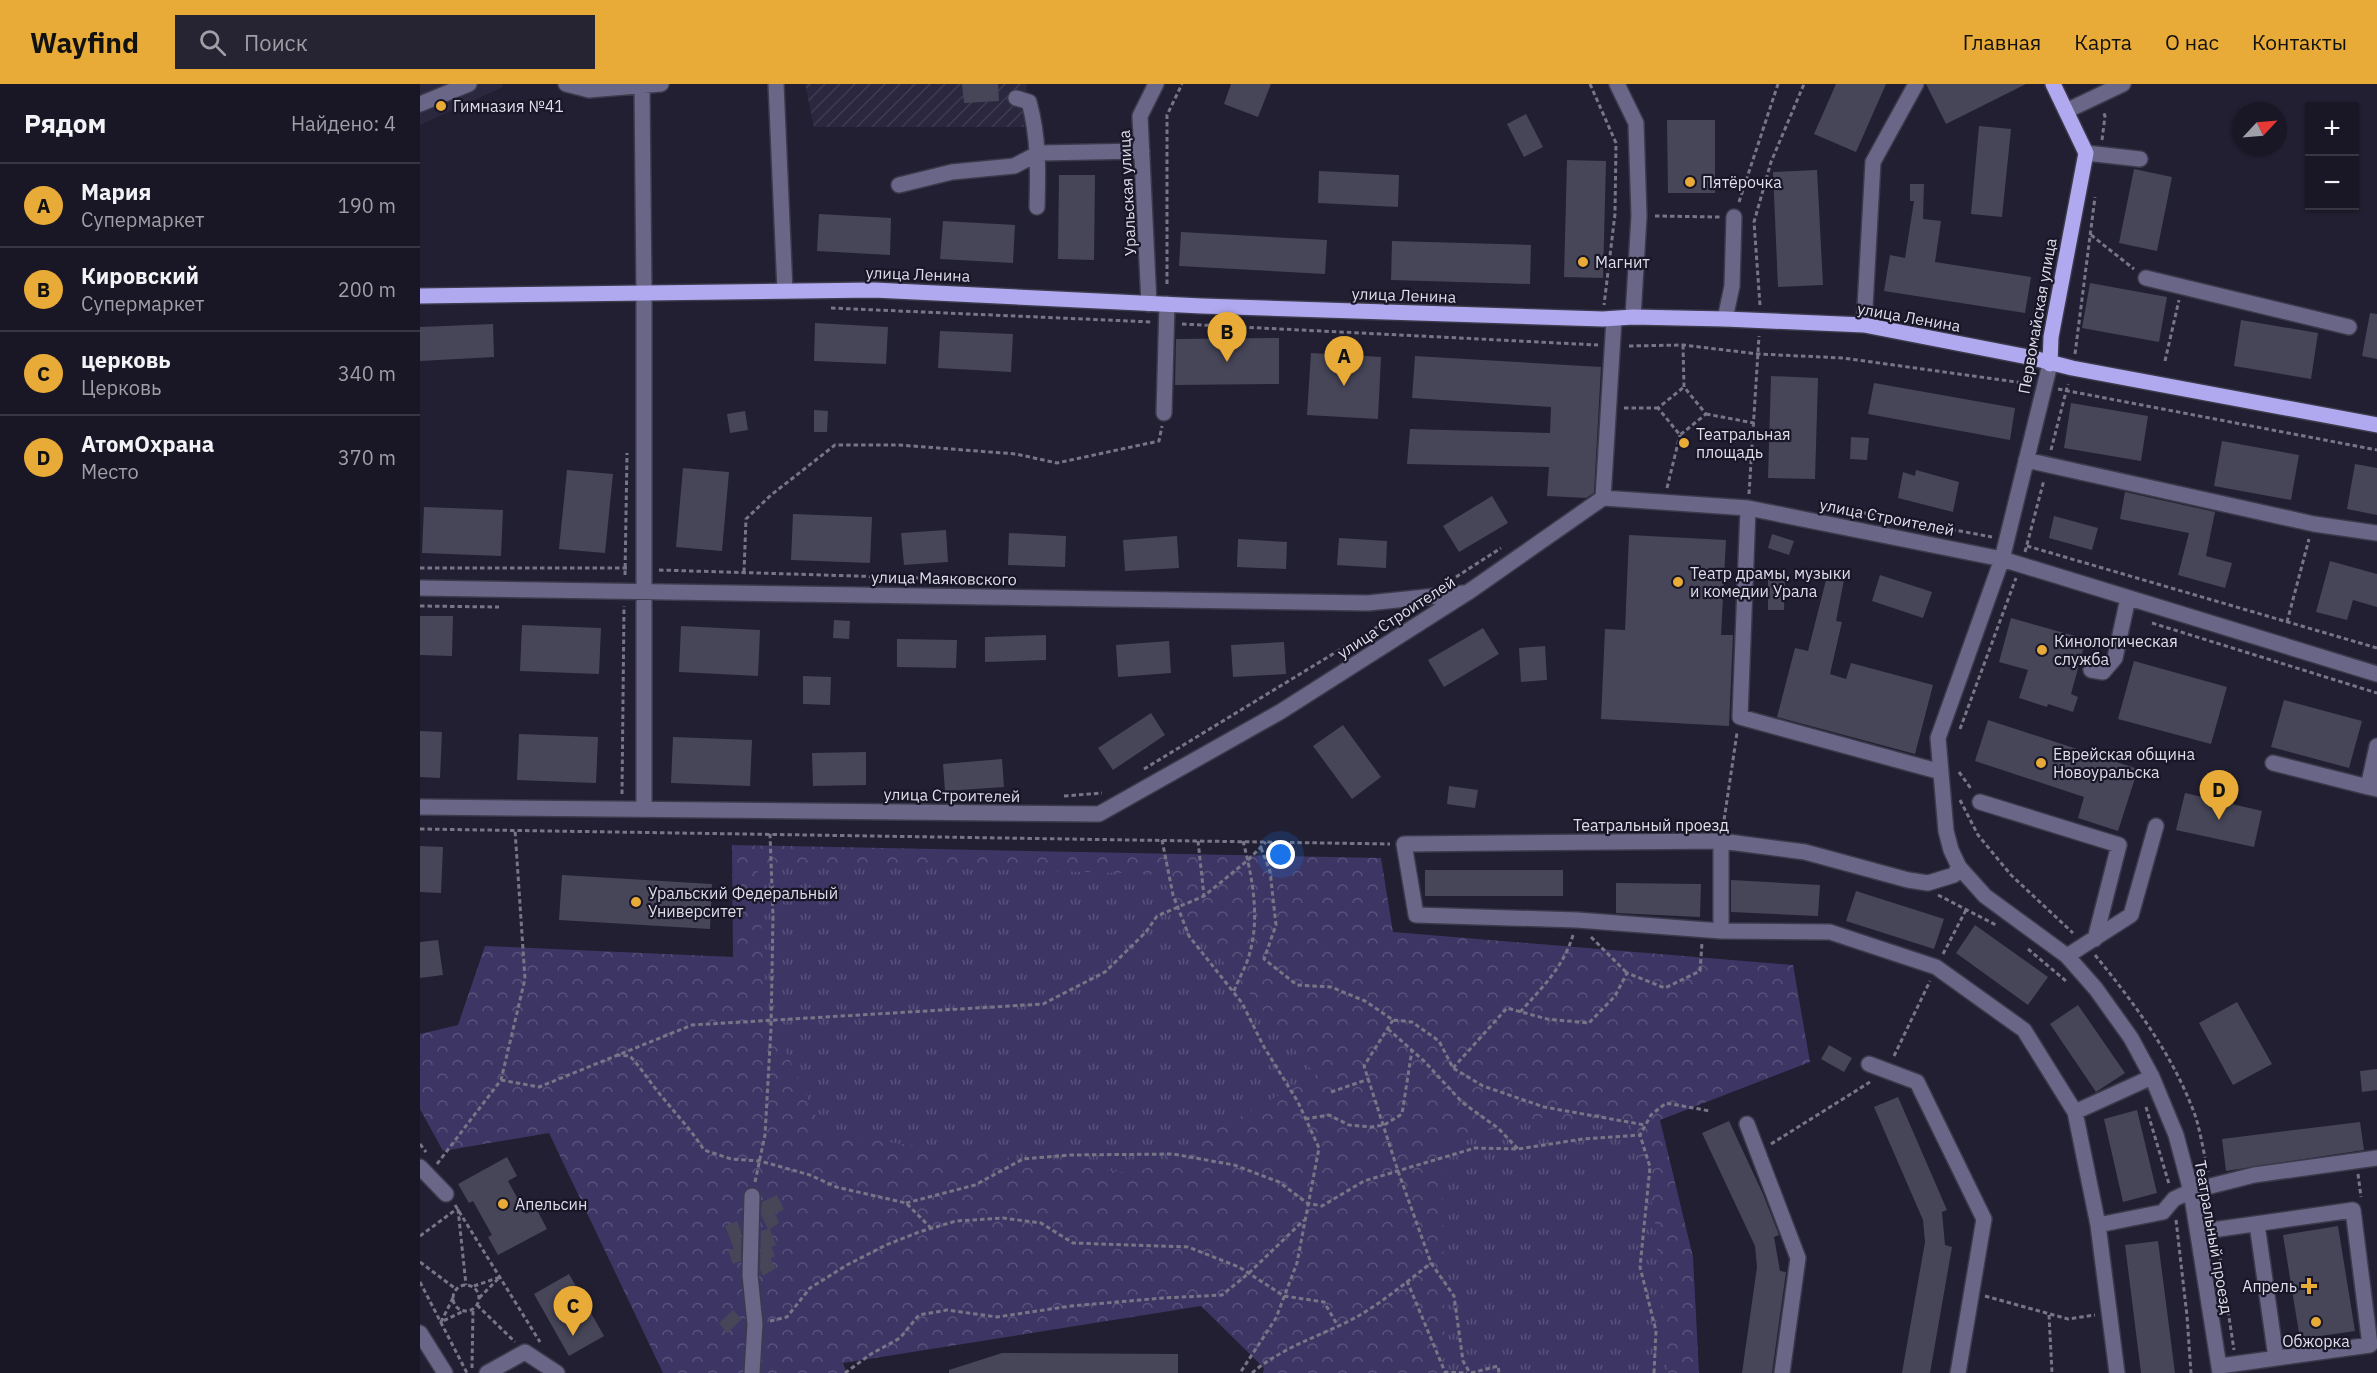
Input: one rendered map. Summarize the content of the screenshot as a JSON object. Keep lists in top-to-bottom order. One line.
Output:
{"streets":{"main road":["улица Ленина","Первомайская улица"],"street":["Уральская улица","улица Строителей","улица Маяковского","Театральный проезд"]},"crossings":[["Уральская улица","улица Ленина"],["улица Ленина","Первомайская улица"],["Первомайская улица","улица Строителей"],["Первомайская улица","Театральный проезд"],["улица Строителей","улица Маяковского"],["улица Строителей","Театральный проезд"]],"places":{"other":["Гимназия №41","Пятёрочка","Магнит","Театральная площадь","Театр драмы, музыки и комедии Урала","Кинологическая служба","Еврейская община Новоуральска","Уральский Федеральный Университет","Апельсин","Обжорка"],"health":["Апрель"]},"north":"top right","page":{"header":"Wayfind","search":"Поиск","nav":["Главная","Карта","О нас","Контакты"],"heading":["Рядом","Найдено: 4"],"map_buttons":["+","−"],"list":[{"mark":"A","name":"Мария","note":"Супермаркет","value":"190 m"},{"mark":"B","name":"Кировский","note":"Супермаркет","value":"200 m"},{"mark":"C","name":"церковь","note":"Церковь","value":"340 m"},{"mark":"D","name":"АтомОхрана","note":"Место","value":"370 m"}],"pins":["B","A","D","C"]}}
